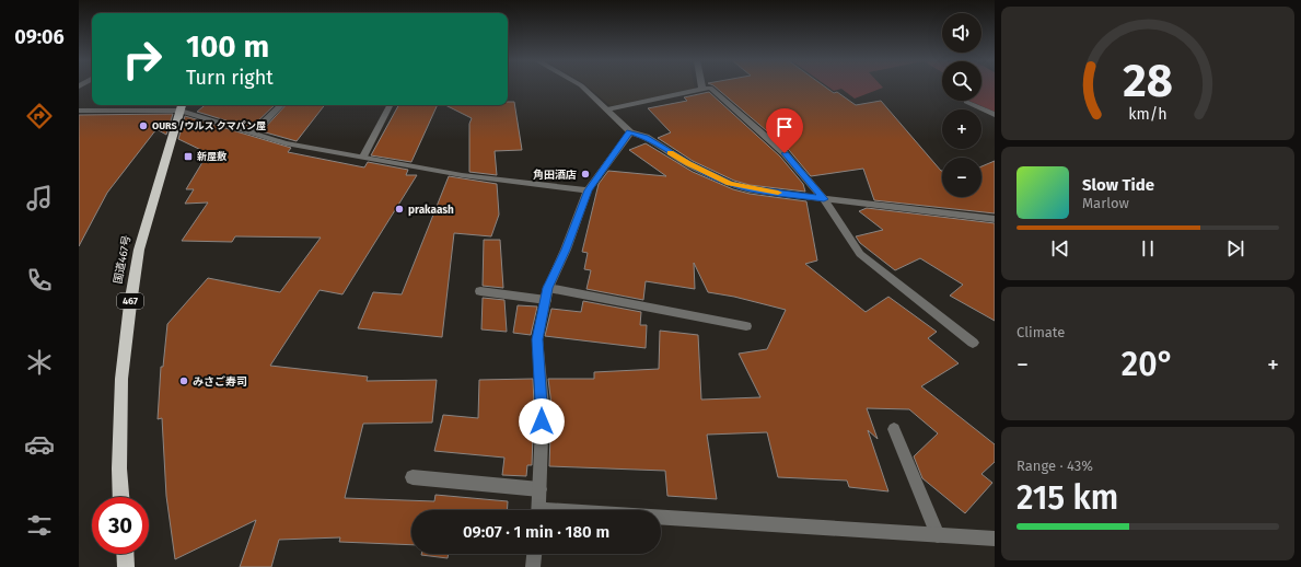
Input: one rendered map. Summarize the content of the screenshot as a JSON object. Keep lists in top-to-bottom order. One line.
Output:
{"streets":{"highway":["国道467号","467"]},"places":{"other":["OURS /ウルス クマパン屋","角田酒店","prakaash","みさご寿司"],"transit":["新屋敷"]},"page":{"tabs":"09:06","map_buttons":["+","−"],"turn":["100 m","Turn right"],"song":["Slow Tide","Marlow"],"tile":["Climate",["Range · 43%","215 km"]],"heat":["−","20°","+"],"limit":"30","trip":"09:07 · 1 min · 180 m","gauge":["28","km/h"]}}
